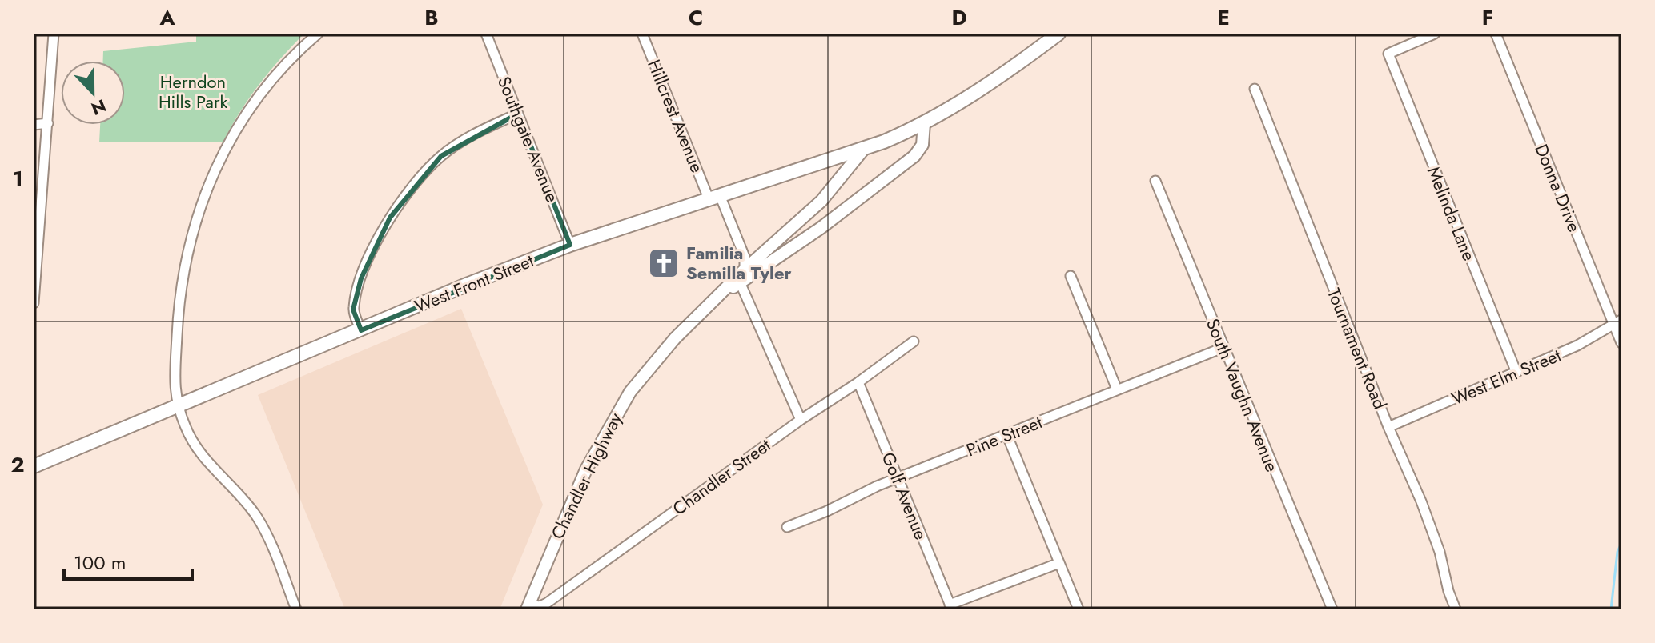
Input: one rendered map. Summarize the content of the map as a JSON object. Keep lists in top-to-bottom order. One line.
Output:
{"streets":{"main road":["West Front Street"],"street":["Hillcrest Avenue","Southgate Avenue","Donna Drive","Melinda Lane","Tournament Road","West Elm Street","South Vaughn Avenue","Pine Street","Chandler Highway","Chandler Street","Golf Avenue"]},"crossings":[["Hillcrest Avenue","West Front Street"],["Hillcrest Avenue","Chandler Highway"],["Hillcrest Avenue","Chandler Street"],["Southgate Avenue","West Front Street"],["Donna Drive","West Elm Street"],["Melinda Lane","West Elm Street"],["West Front Street","Chandler Highway"],["Tournament Road","West Elm Street"],["South Vaughn Avenue","Pine Street"],["Pine Street","Golf Avenue"],["Chandler Highway","Chandler Street"],["Chandler Street","Golf Avenue"]],"parks":["Herndon Hills Park"],"places":{"church":["Familia Semilla Tyler"]},"scale_bar":"100 m","north":"bottom","grid":{"columns":["A","B","C","D","E","F"],"rows":["1","2"]}}
